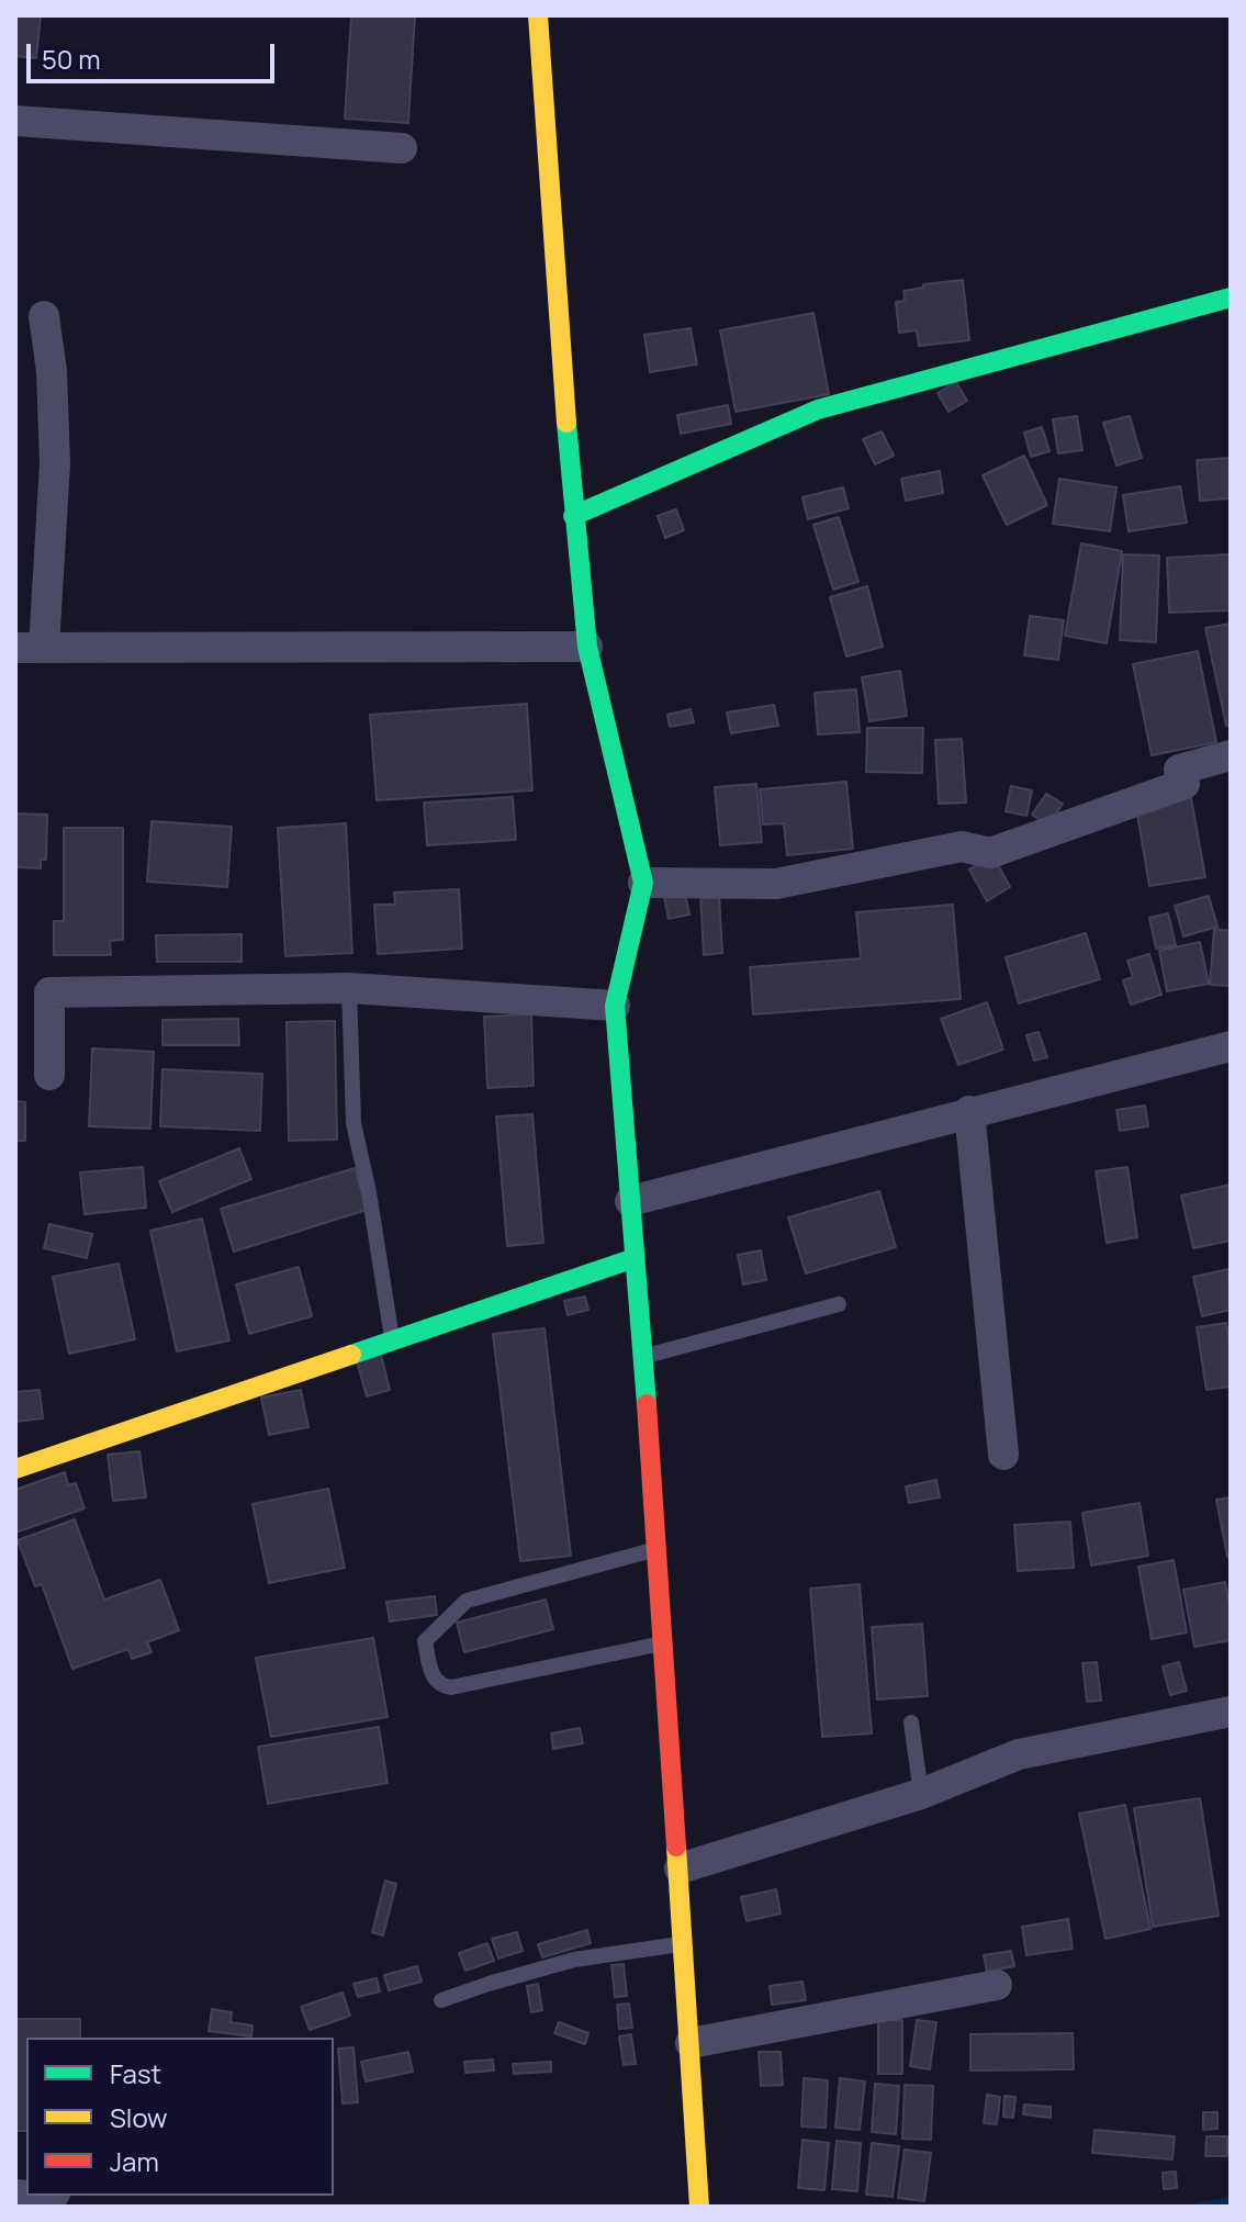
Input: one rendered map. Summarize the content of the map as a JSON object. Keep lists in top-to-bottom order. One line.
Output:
{"legend":["Fast","Slow","Jam"],"scale_bar":"50 m"}
